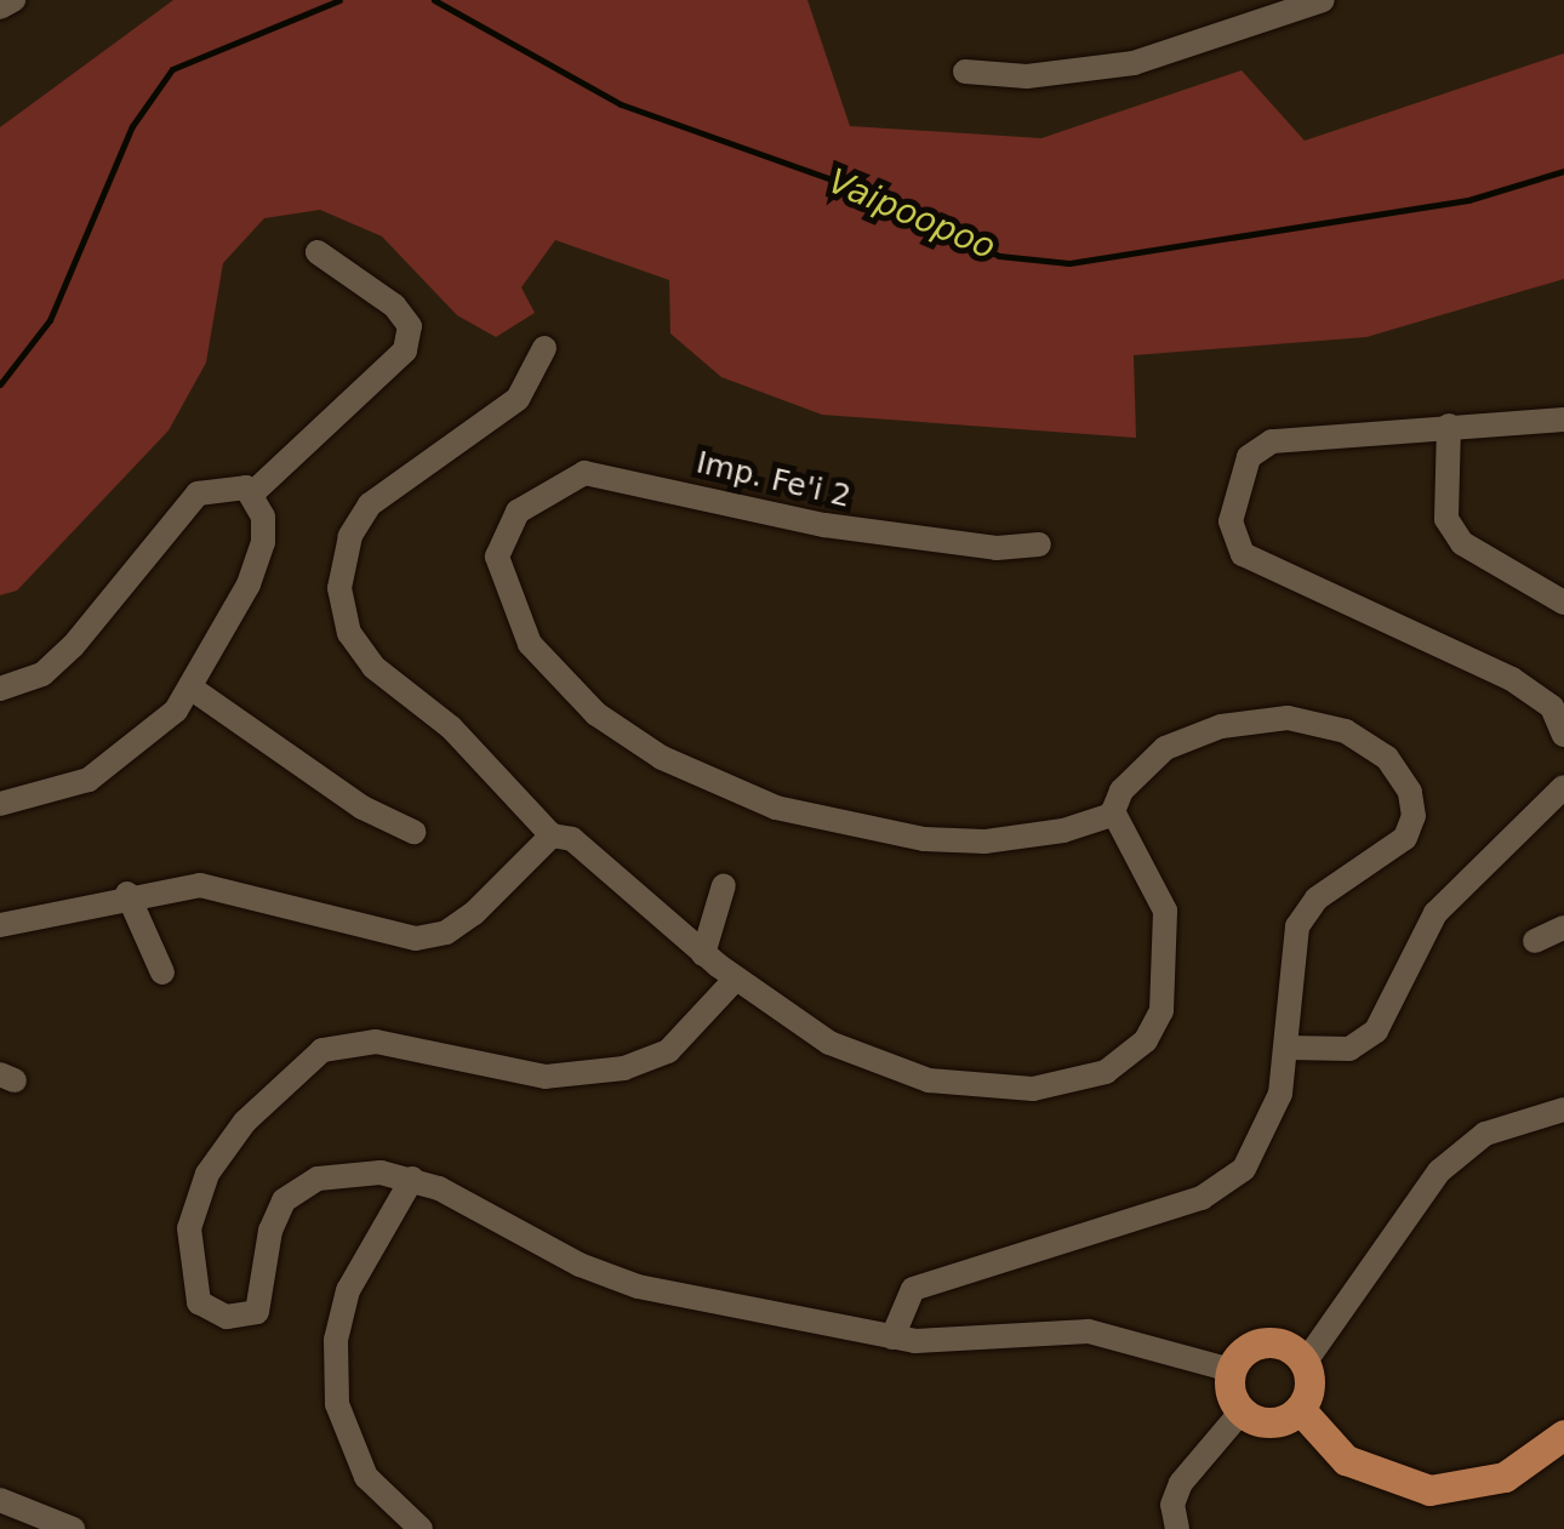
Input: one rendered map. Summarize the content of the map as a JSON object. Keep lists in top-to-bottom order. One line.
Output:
{"streets":{"street":["Imp. Fe'i 2"]},"water":["Vaipoopoo"]}
